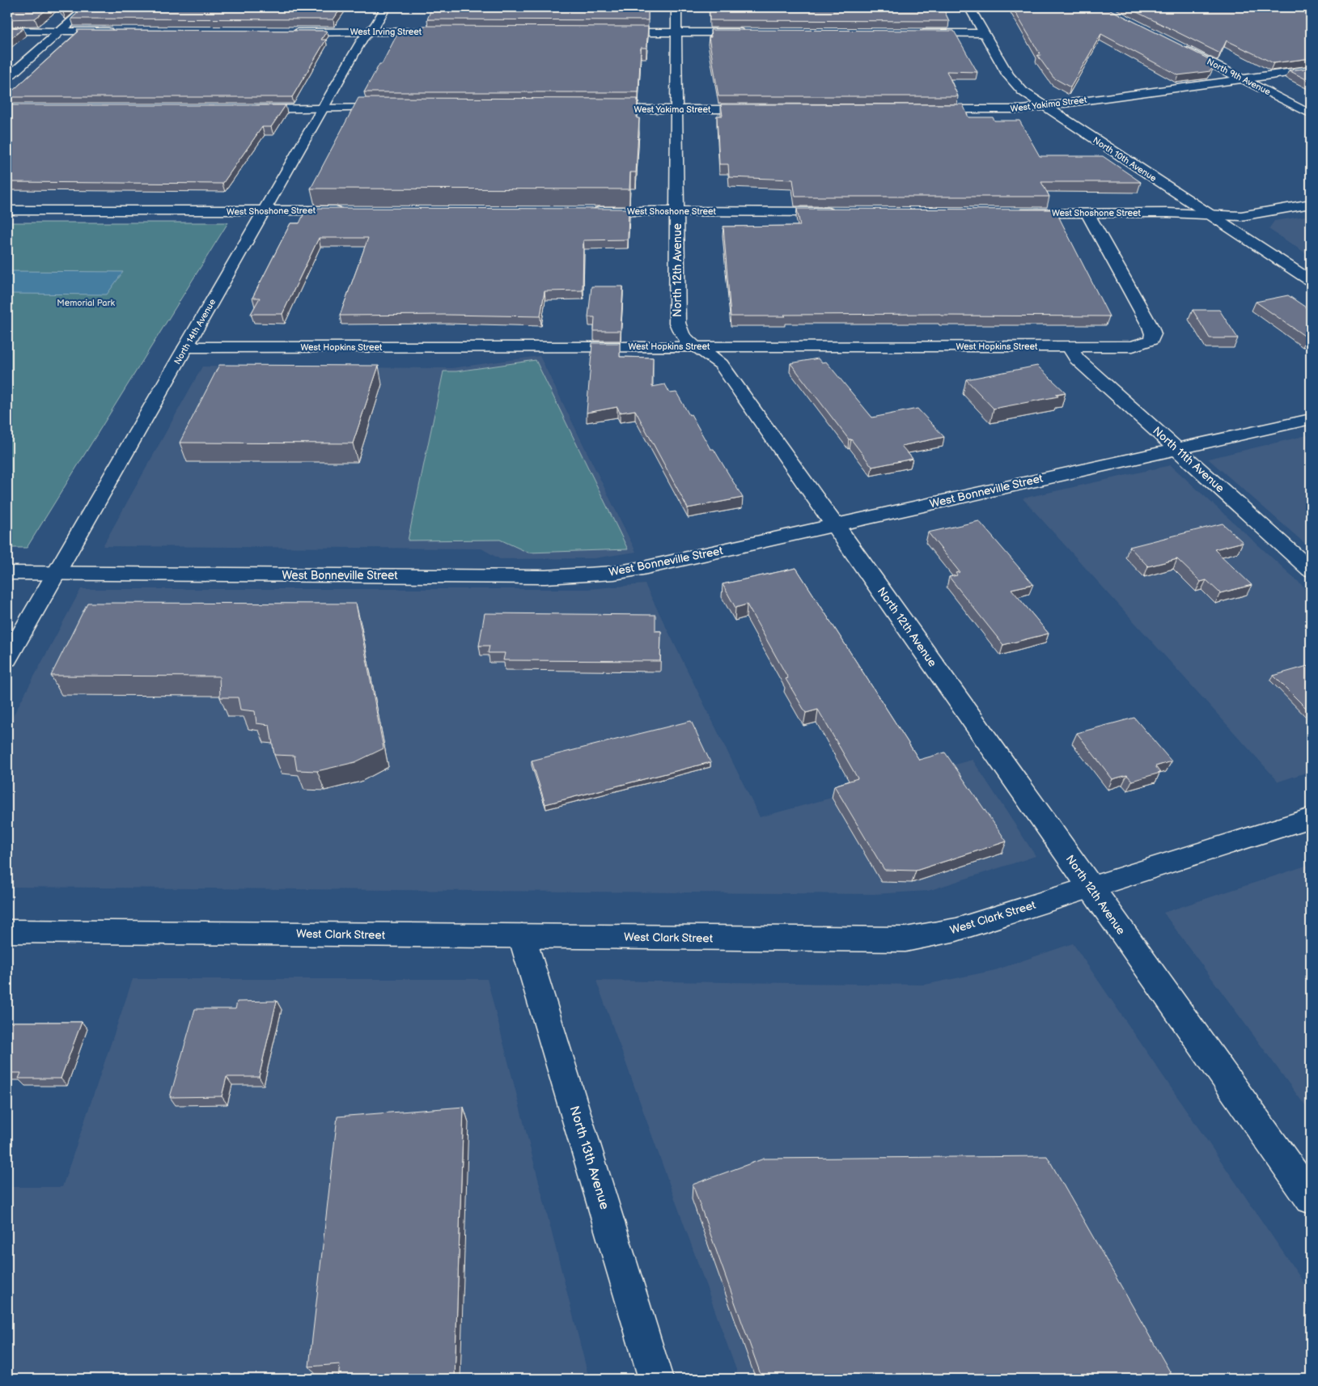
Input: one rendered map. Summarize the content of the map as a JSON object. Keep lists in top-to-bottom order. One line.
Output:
{"streets":{"street":["West Irving Street","North 9th Avenue","West Yakima Street","North 10th Avenue","West Shoshone Street","North 12th Avenue","North 14th Avenue","West Hopkins Street","North 11th Avenue","West Bonneville Street","West Clark Street","North 13th Avenue"]},"crossings":[["West Irving Street","North 14th Avenue"],["North 9th Avenue","West Yakima Street"],["West Yakima Street","North 10th Avenue"],["West Yakima Street","North 12th Avenue"],["North 10th Avenue","West Shoshone Street"],["West Shoshone Street","North 12th Avenue"],["West Shoshone Street","North 14th Avenue"],["West Shoshone Street","West Hopkins Street"],["North 12th Avenue","West Hopkins Street"],["North 12th Avenue","West Bonneville Street"],["North 12th Avenue","West Clark Street"],["North 14th Avenue","West Hopkins Street"],["North 14th Avenue","West Bonneville Street"],["West Hopkins Street","North 11th Avenue"],["North 11th Avenue","West Bonneville Street"],["West Clark Street","North 13th Avenue"]],"parks":["Memorial Park"]}
